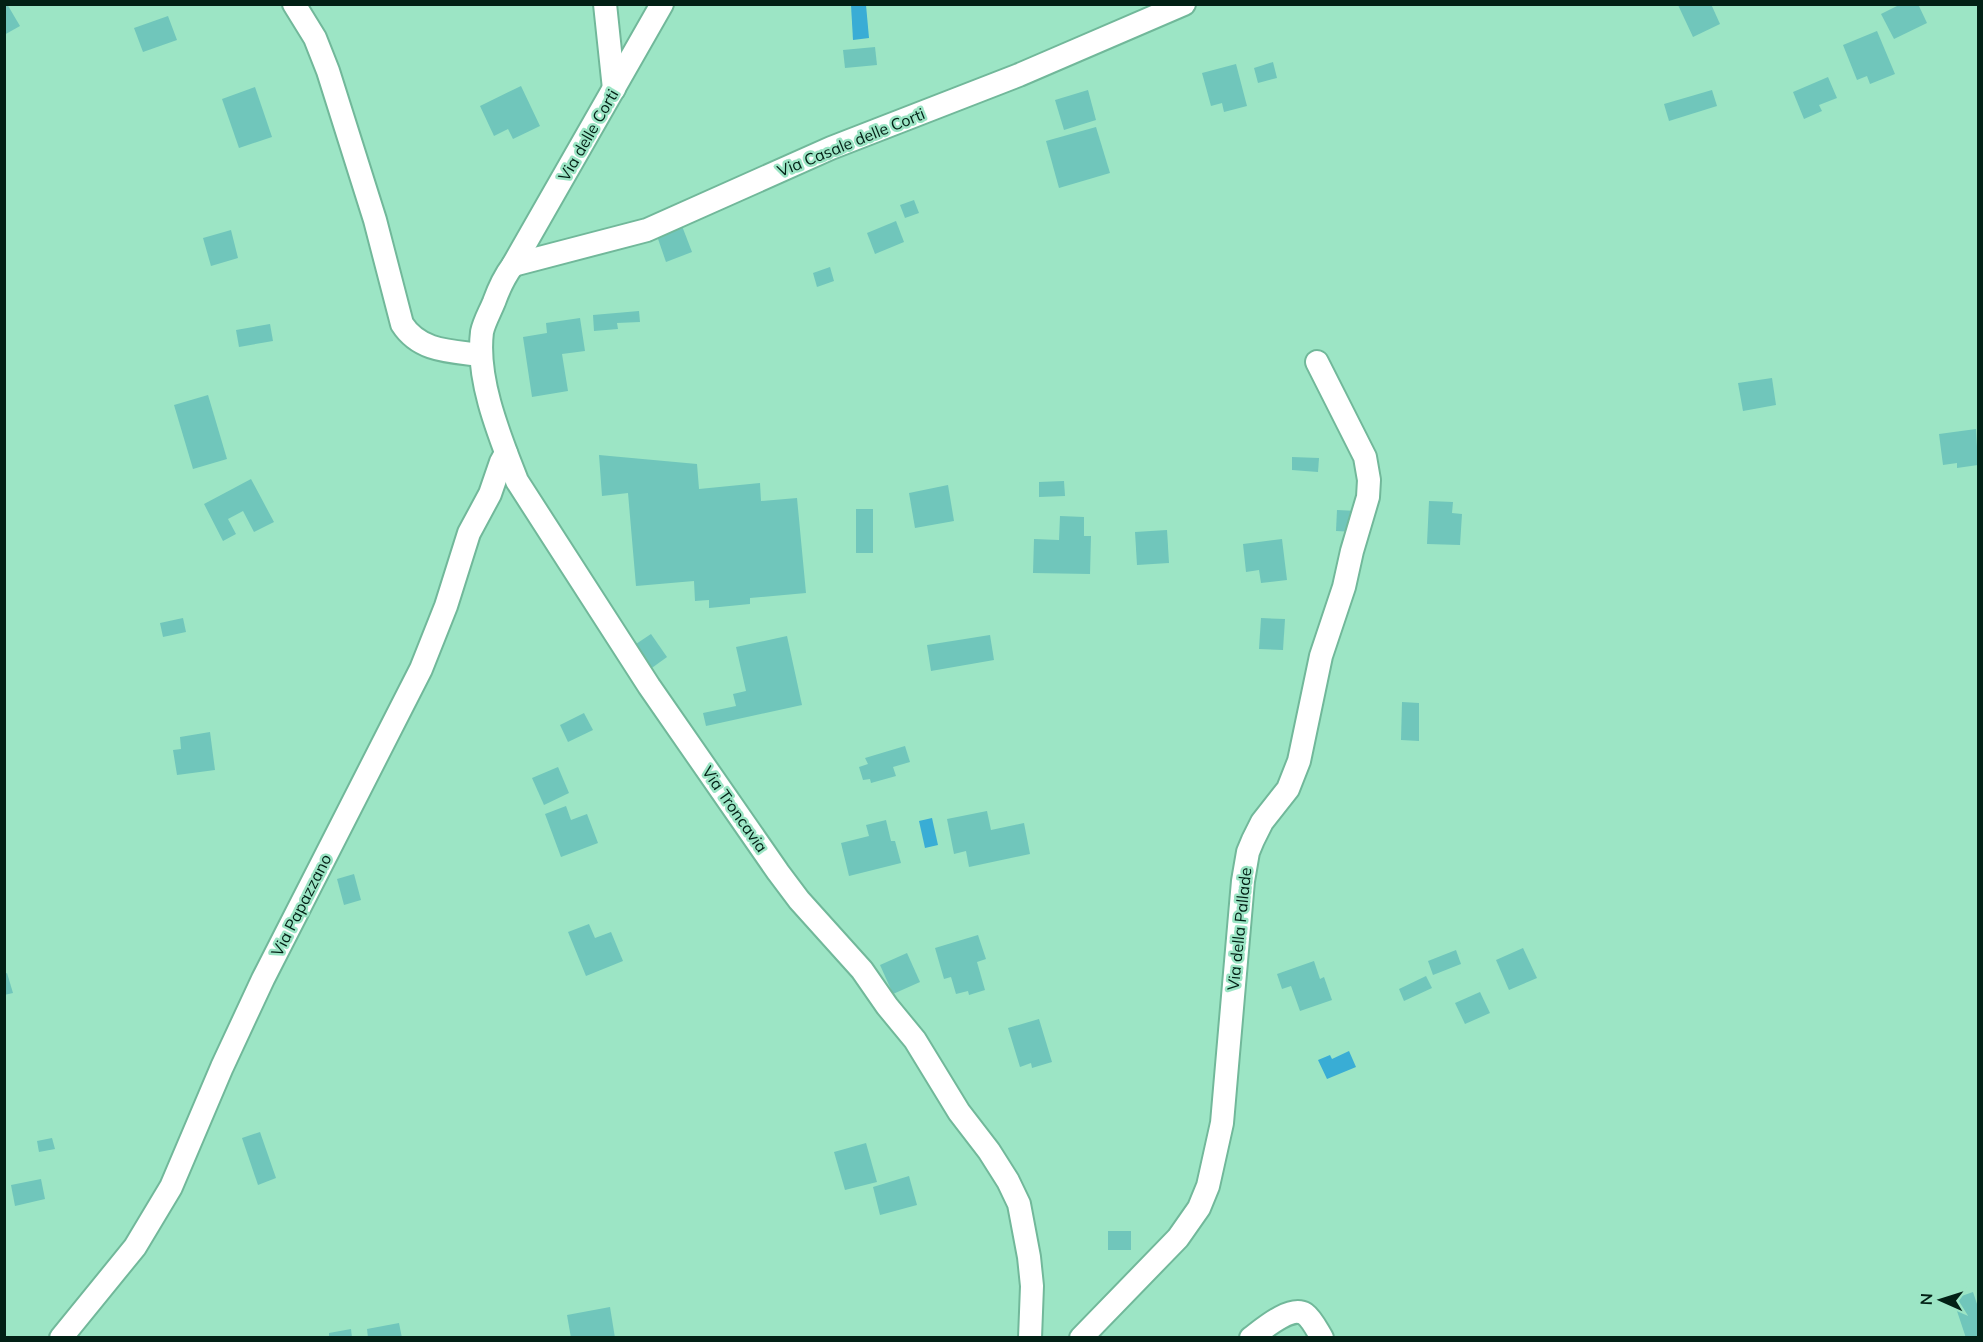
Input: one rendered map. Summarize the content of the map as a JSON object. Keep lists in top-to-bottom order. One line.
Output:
{"streets":{"street":["Via delle Corti","Via Casale delle Corti","Via Troncavia","Via Papazzano","Via della Pallade"]},"crossings":[["Via delle Corti","Via Casale delle Corti"],["Via delle Corti","Via Troncavia"],["Via Casale delle Corti","Via Troncavia"],["Via Troncavia","Via Papazzano"]],"north":"left"}
